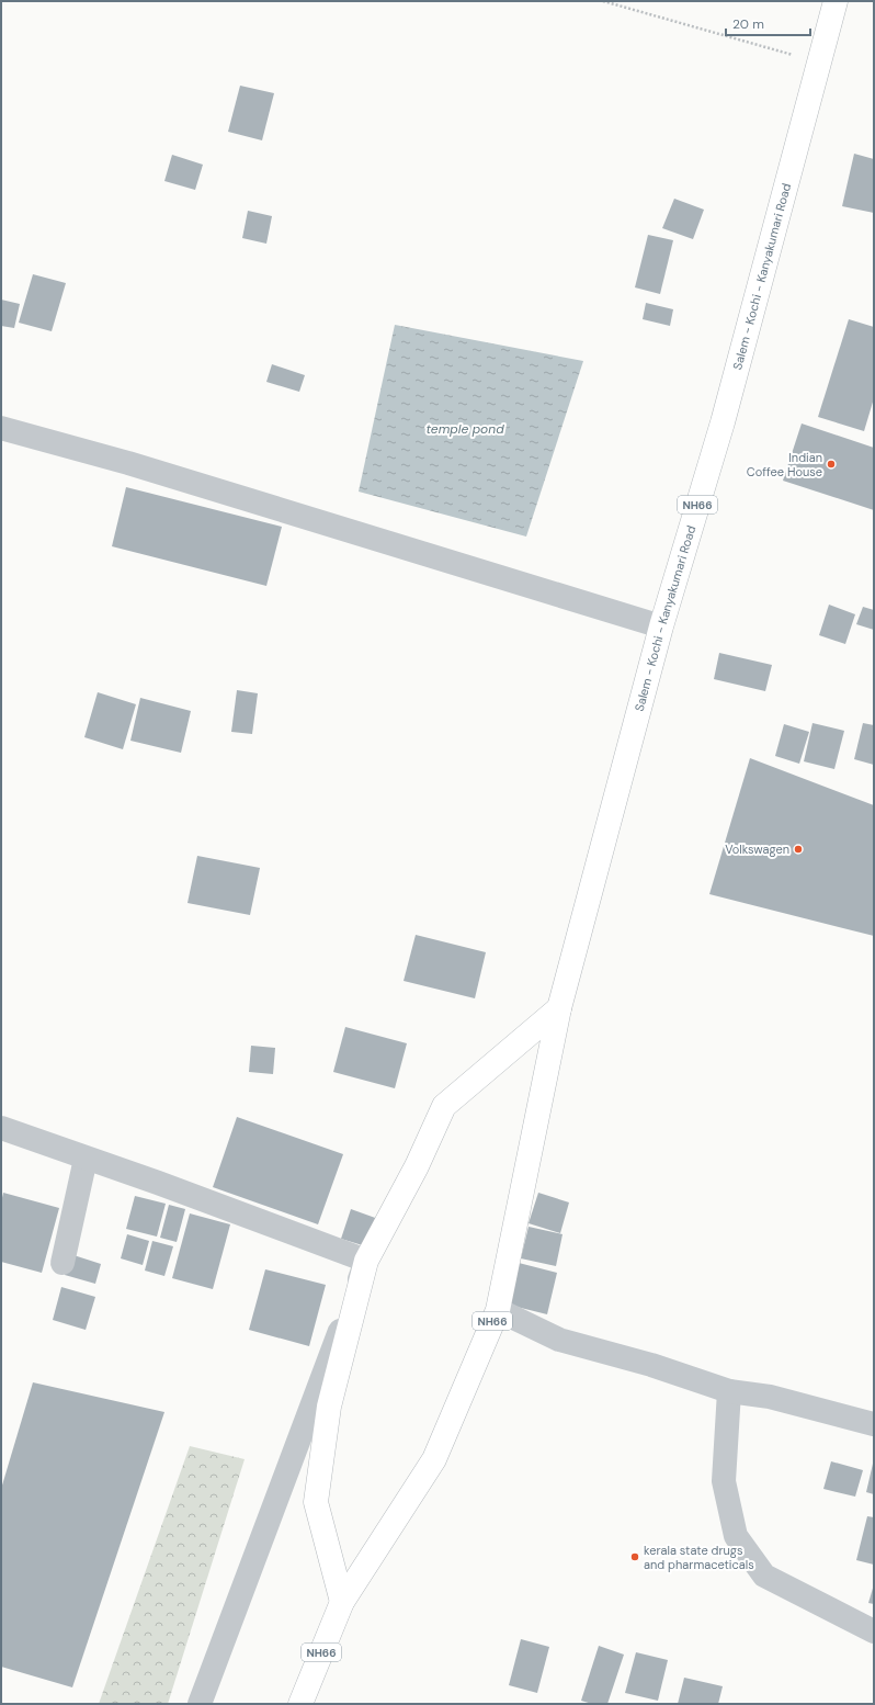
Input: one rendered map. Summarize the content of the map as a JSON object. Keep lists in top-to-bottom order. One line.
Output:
{"streets":{"highway":["Salem - Kochi - Kanyakumari Road","NH66"]},"crossings":[["Salem - Kochi - Kanyakumari Road","NH66"]],"water":["temple pond"],"places":["Indian Coffee House","Volkswagen","kerala state drugs and pharmaceticals"],"scale_bar":"20 m"}
